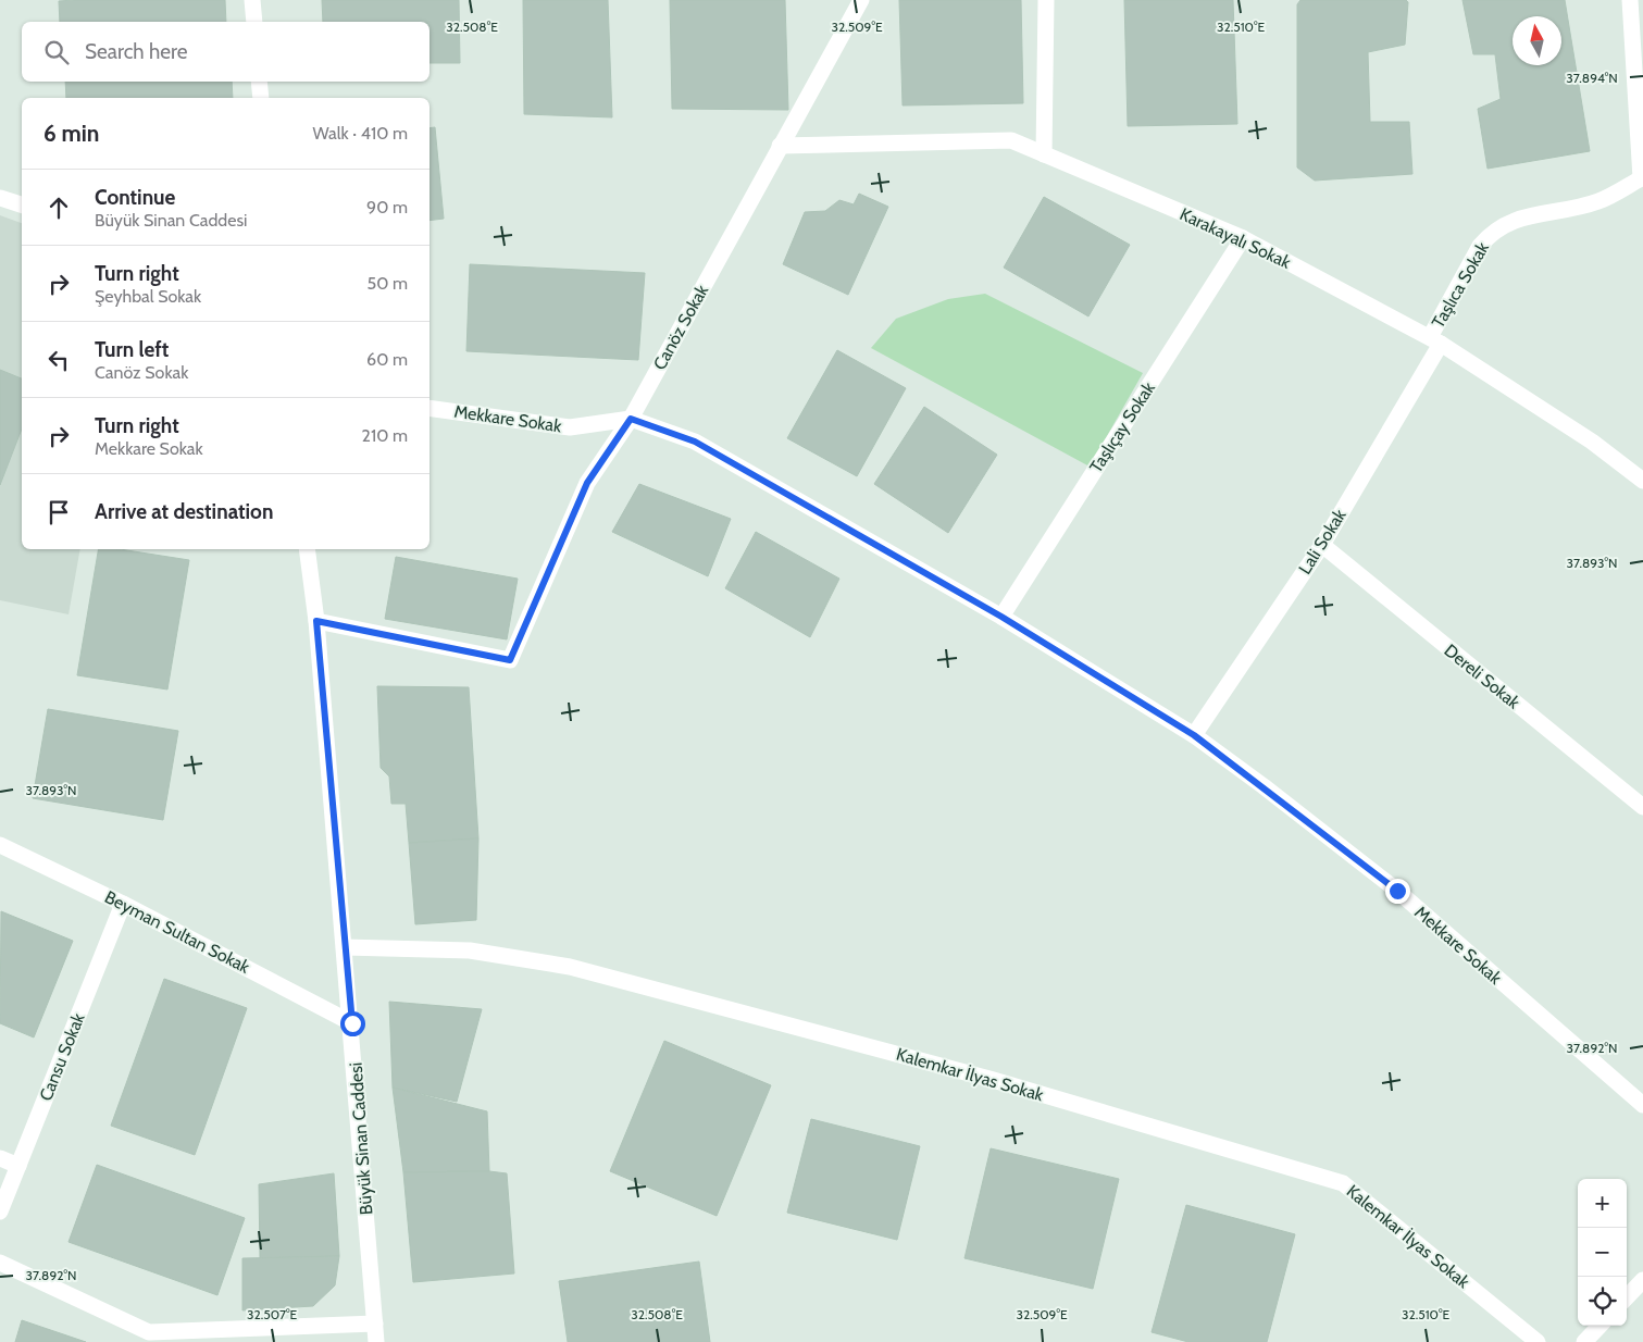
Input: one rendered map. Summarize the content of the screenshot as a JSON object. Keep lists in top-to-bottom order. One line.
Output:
{"streets":{"street":["Karakayalı Sokak","Taşlıca Sokak","Canöz Sokak","Mekkare Sokak","Taşlıçay Sokak","Lali Sokak","Dereli Sokak","Beyman Sultan Sokak","Cansu Sokak","Kalemkar İlyas Sokak","Büyük Sinan Caddesi"]},"crossings":[["Karakayalı Sokak","Taşlıca Sokak"],["Karakayalı Sokak","Canöz Sokak"],["Karakayalı Sokak","Taşlıçay Sokak"],["Karakayalı Sokak","Lali Sokak"],["Taşlıca Sokak","Lali Sokak"],["Canöz Sokak","Mekkare Sokak"],["Canöz Sokak","Büyük Sinan Caddesi"],["Mekkare Sokak","Taşlıçay Sokak"],["Mekkare Sokak","Lali Sokak"],["Lali Sokak","Dereli Sokak"],["Beyman Sultan Sokak","Cansu Sokak"],["Beyman Sultan Sokak","Büyük Sinan Caddesi"],["Kalemkar İlyas Sokak","Büyük Sinan Caddesi"]],"north":"top","page":{"search":"Search here","heading":["6 min","Walk · 410 m"],"list":[["Continue","Büyük Sinan Caddesi","90 m"],["Turn right","Şeyhbal Sokak","50 m"],["Turn left","Canöz Sokak","60 m"],["Turn right","Mekkare Sokak","210 m"],"Arrive at destination"],"map_buttons":["+","−"]},"coordinates":["32.508°E","32.509°E","32.510°E","37.894°N","37.893°N","37.892°N","32.507°E"]}
